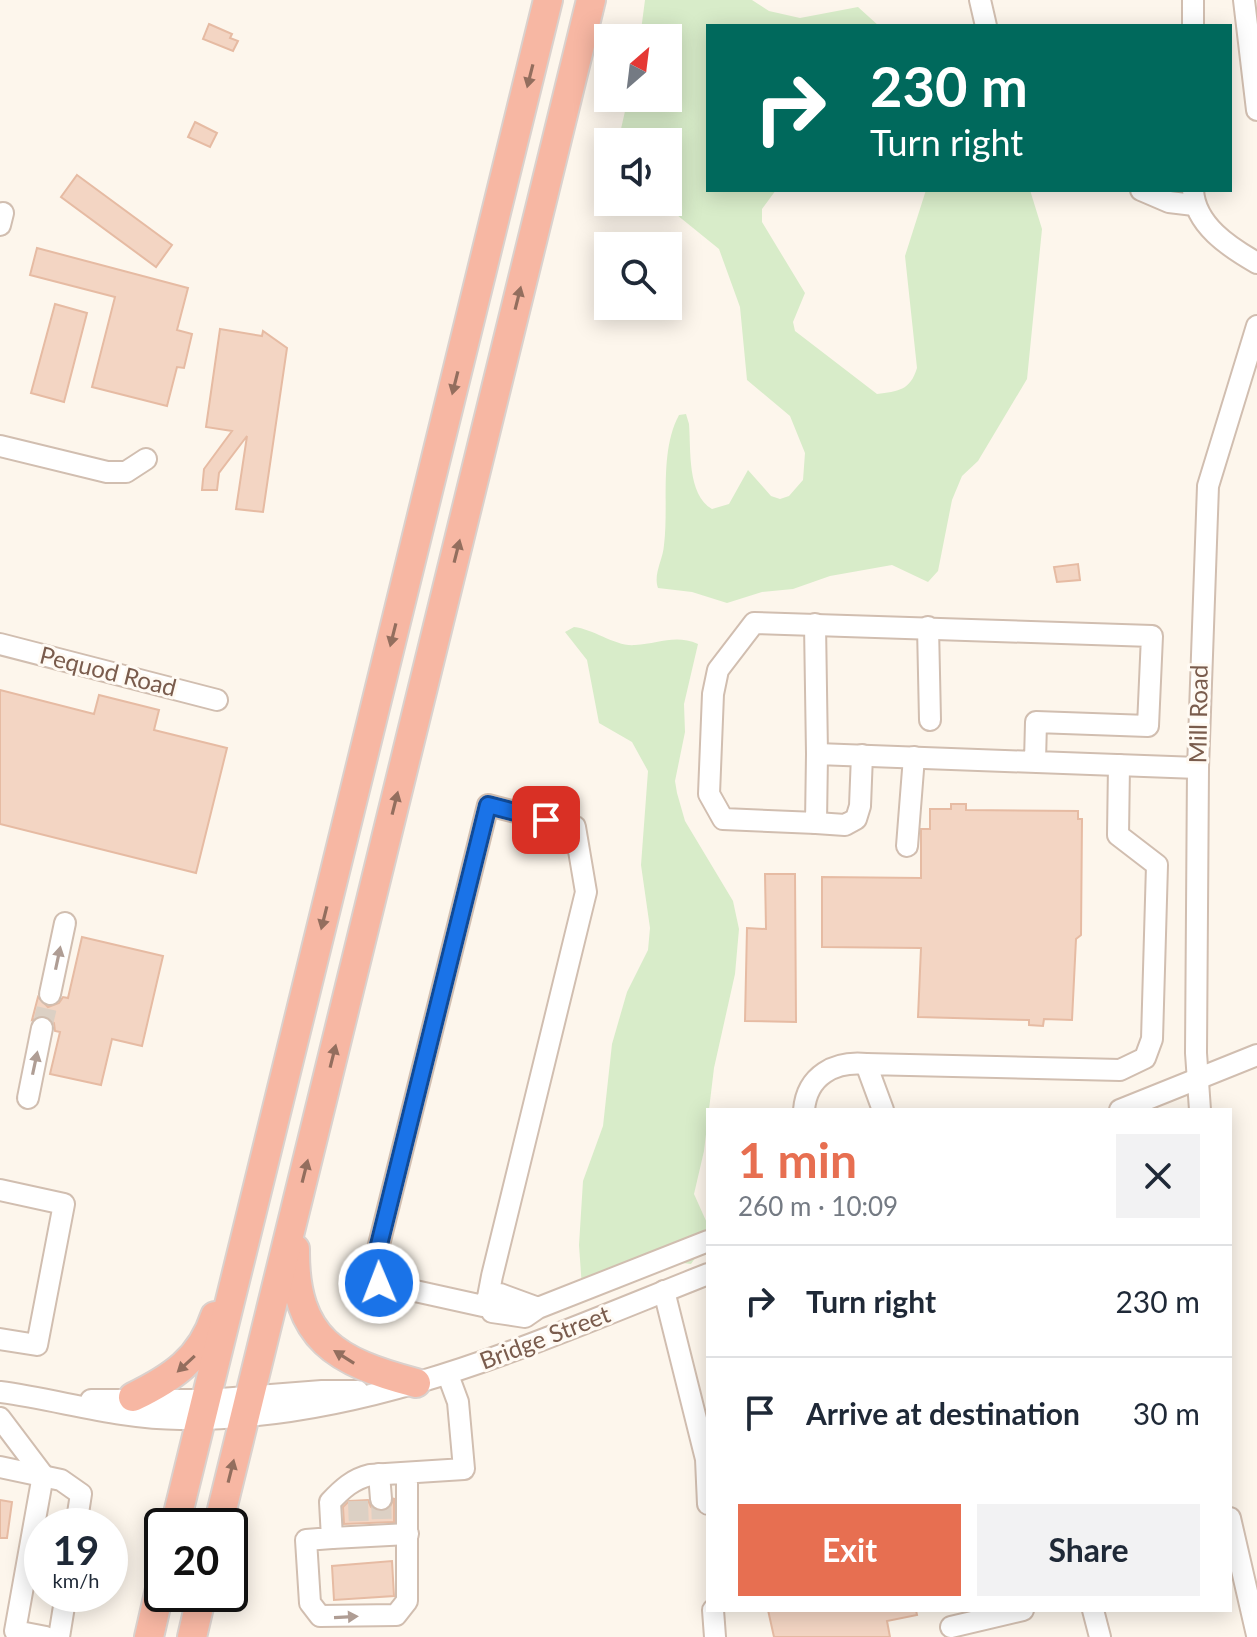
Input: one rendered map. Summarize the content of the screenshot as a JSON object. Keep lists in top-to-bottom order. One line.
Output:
{"streets":{"street":["Pequod Road","Mill Road","Bridge Street"]},"north":"top right","page":{"turn":["230 m","Turn right"],"heading":["1 min","260 m · 10:09"],"list":[{"name":"Turn right","value":"230 m"},{"name":"Arrive at destination","value":"30 m"}],"buttons":["Exit","Share"],"speed":"19 km/h","limit":"20"}}
